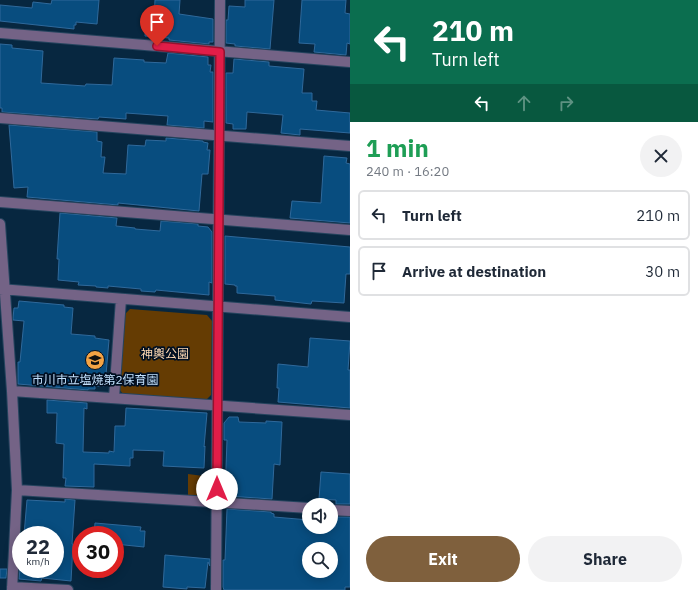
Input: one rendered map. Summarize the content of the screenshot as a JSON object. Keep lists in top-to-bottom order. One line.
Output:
{"parks":["神輿公園"],"places":{"school or university":["市川市立塩焼第2保育園"]},"page":{"turn":["210 m","Turn left"],"heading":["1 min","240 m · 16:20"],"list":[{"name":"Turn left","value":"210 m"},{"name":"Arrive at destination","value":"30 m"}],"speed":"22 km/h","limit":"30","buttons":["Exit","Share"]}}
